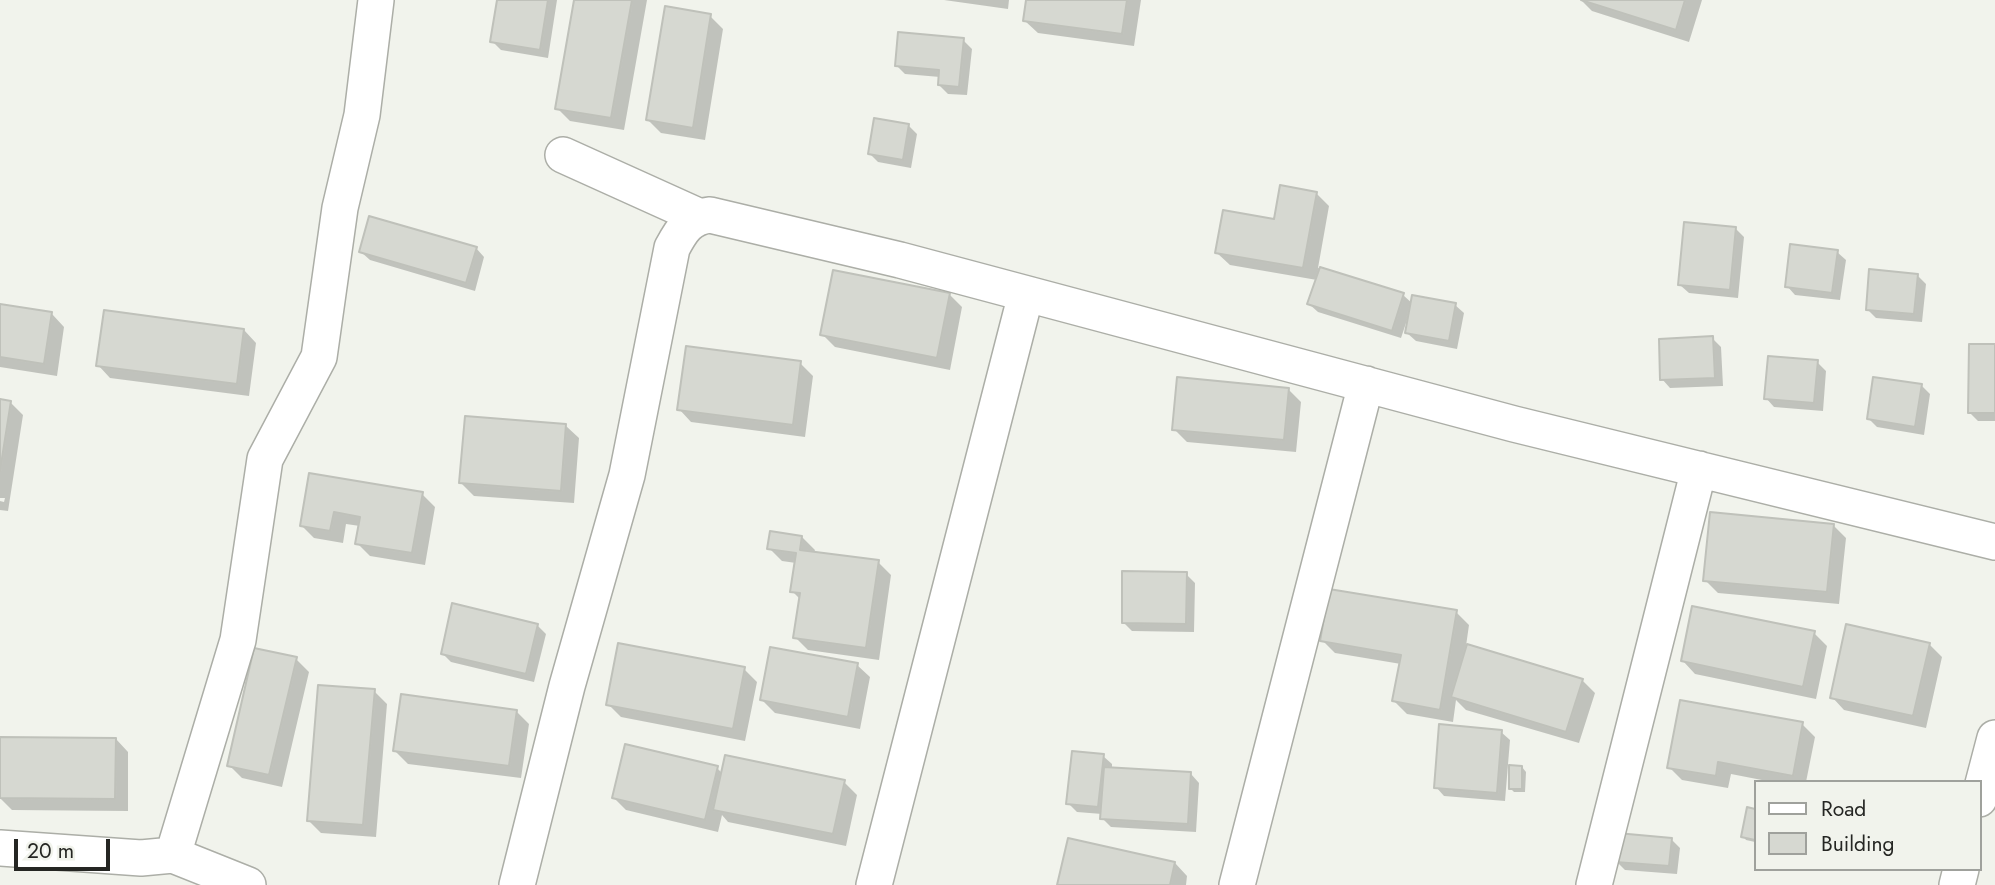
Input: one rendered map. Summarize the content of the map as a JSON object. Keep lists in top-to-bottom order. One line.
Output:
{"legend":["Road","Building"],"scale_bar":"20 m"}
